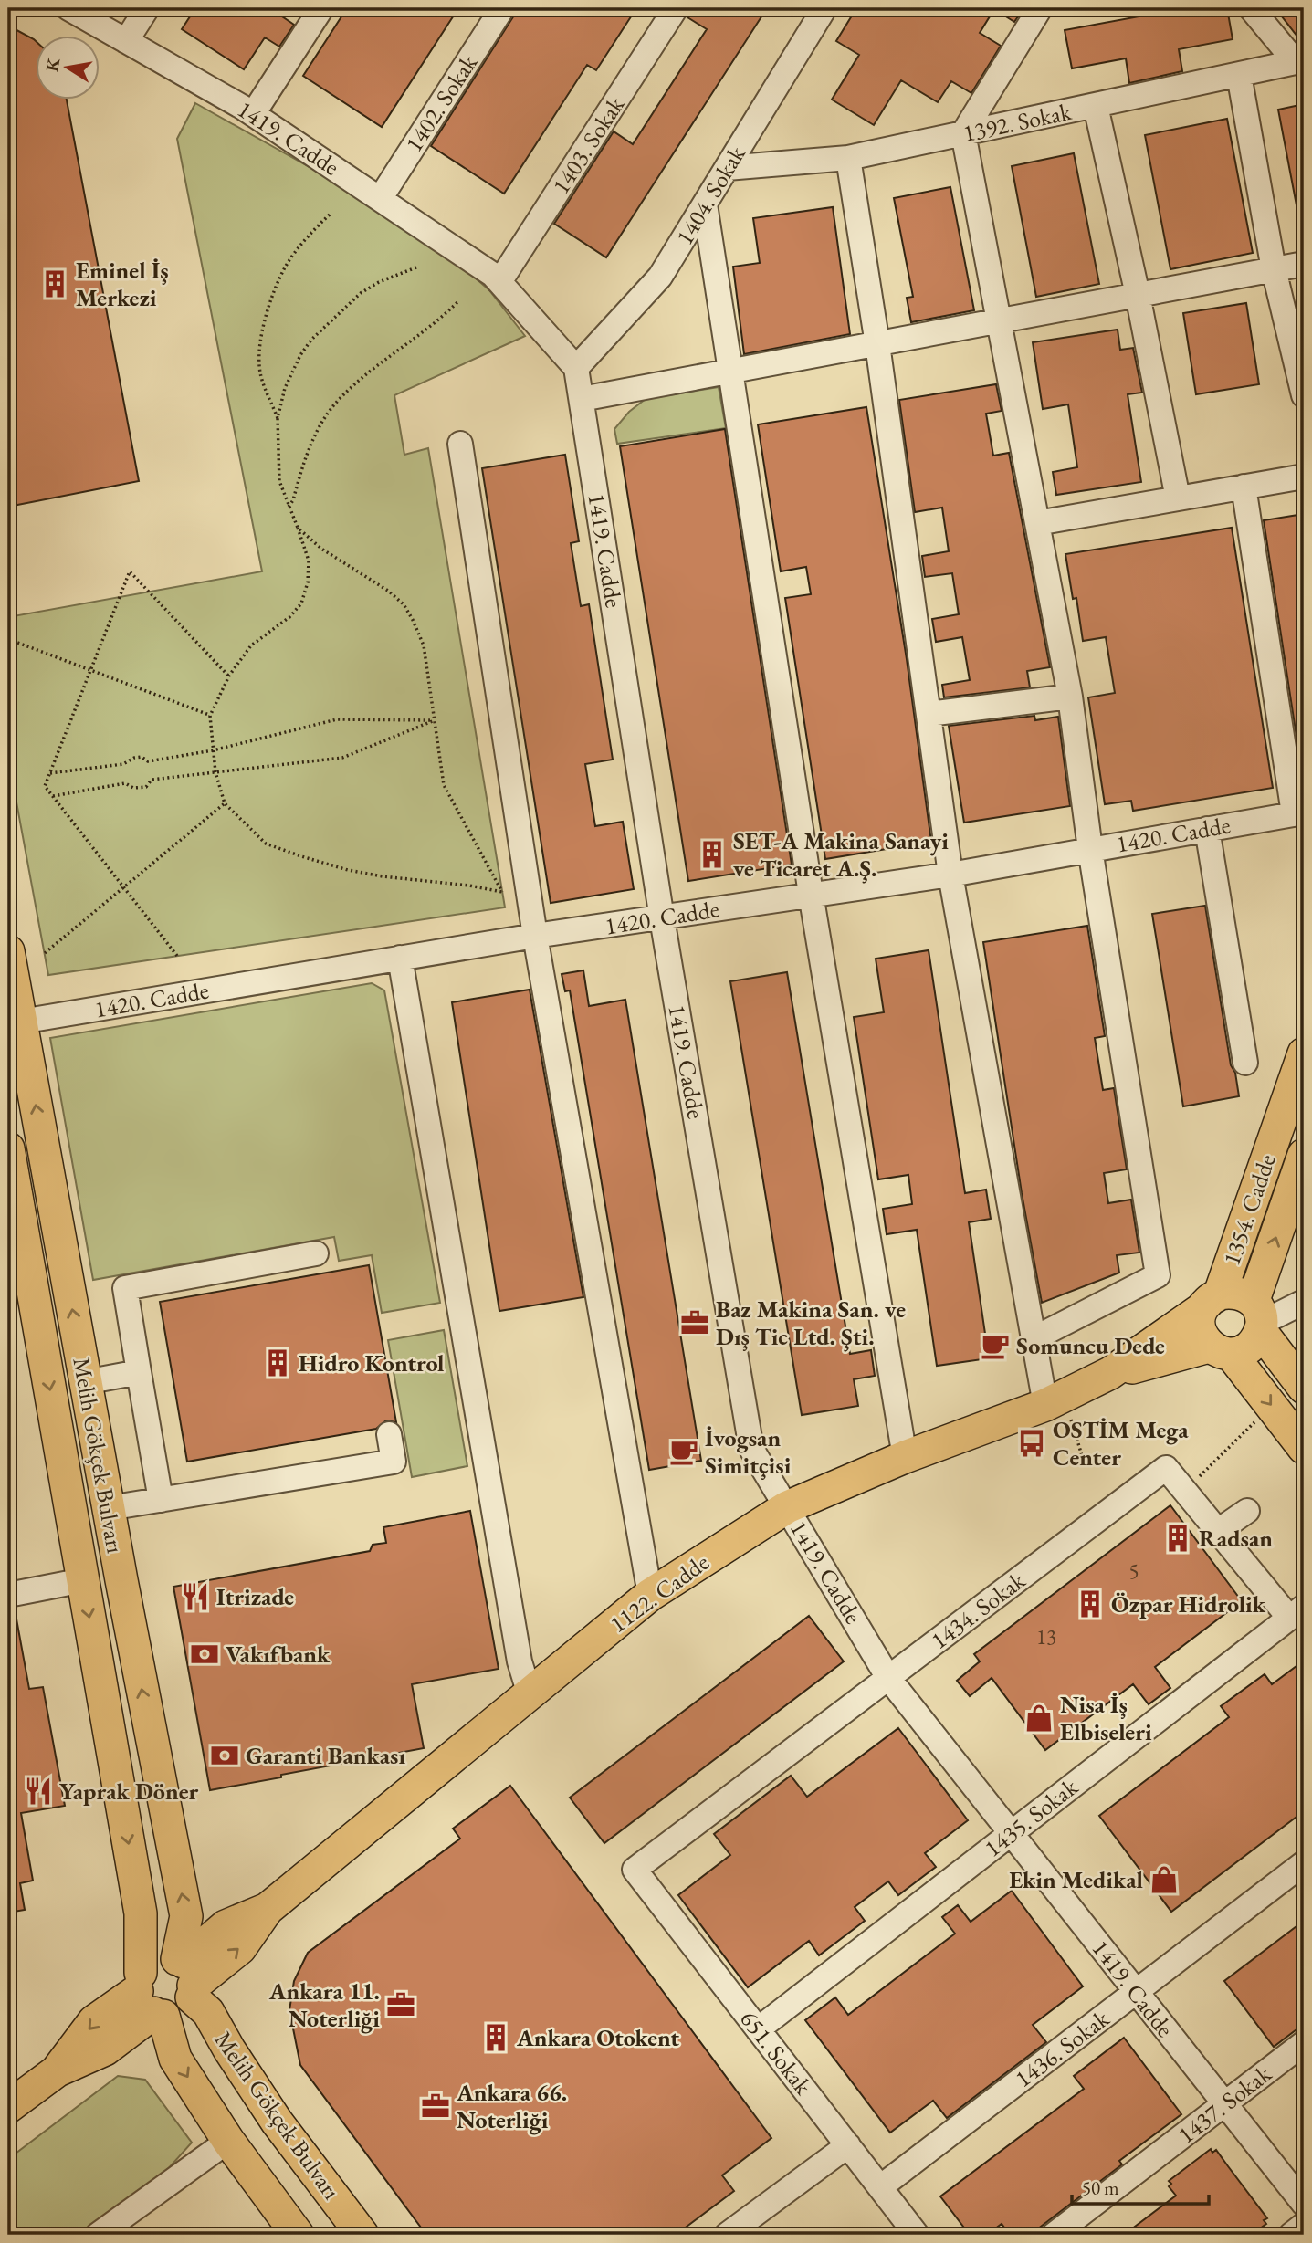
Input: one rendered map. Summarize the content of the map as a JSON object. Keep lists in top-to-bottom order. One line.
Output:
{"streets":{"main road":["1354. Cadde","Melih Gökçek Bulvarı","1122. Cadde"],"street":["1402. Sokak","1392. Sokak","1419. Cadde","1403. Sokak","1404. Sokak","1420. Cadde","1434. Sokak","1435. Sokak","1436. Sokak","651. Sokak","1437. Sokak"]},"crossings":[["1402. Sokak","1419. Cadde"],["1392. Sokak","1404. Sokak"],["1419. Cadde","1403. Sokak"],["1419. Cadde","1404. Sokak"],["1419. Cadde","1420. Cadde"],["1419. Cadde","1122. Cadde"],["1419. Cadde","1434. Sokak"],["1419. Cadde","1435. Sokak"],["1419. Cadde","1436. Sokak"],["1419. Cadde","1437. Sokak"],["1420. Cadde","Melih Gökçek Bulvarı"],["Melih Gökçek Bulvarı","1122. Cadde"],["1434. Sokak","1435. Sokak"],["1434. Sokak","651. Sokak"],["1435. Sokak","651. Sokak"],["1436. Sokak","651. Sokak"]],"places":{"building":["Eminel İş Merkezi","SET-A Makina Sanayi ve Ticaret A.Ş.","Hidro Kontrol","Radsan","Özpar Hidrolik","Ankara Otokent"],"office":["Baz Makina San. ve Dış Tic Ltd. Şti.","Ankara 11. Noterliği","Ankara 66. Noterliği"],"cafe":["Somuncu Dede","İvogsan Simitçisi"],"bus stop":["OSTİM Mega Center"],"restaurant":["Itrizade","Yaprak Döner"],"bank":["Vakıfbank","Garanti Bankası"],"shop":["Nisa İş Elbiseleri","Ekin Medikal"]},"house_numbers":["5","13"],"scale_bar":"50 m","north":"left"}
